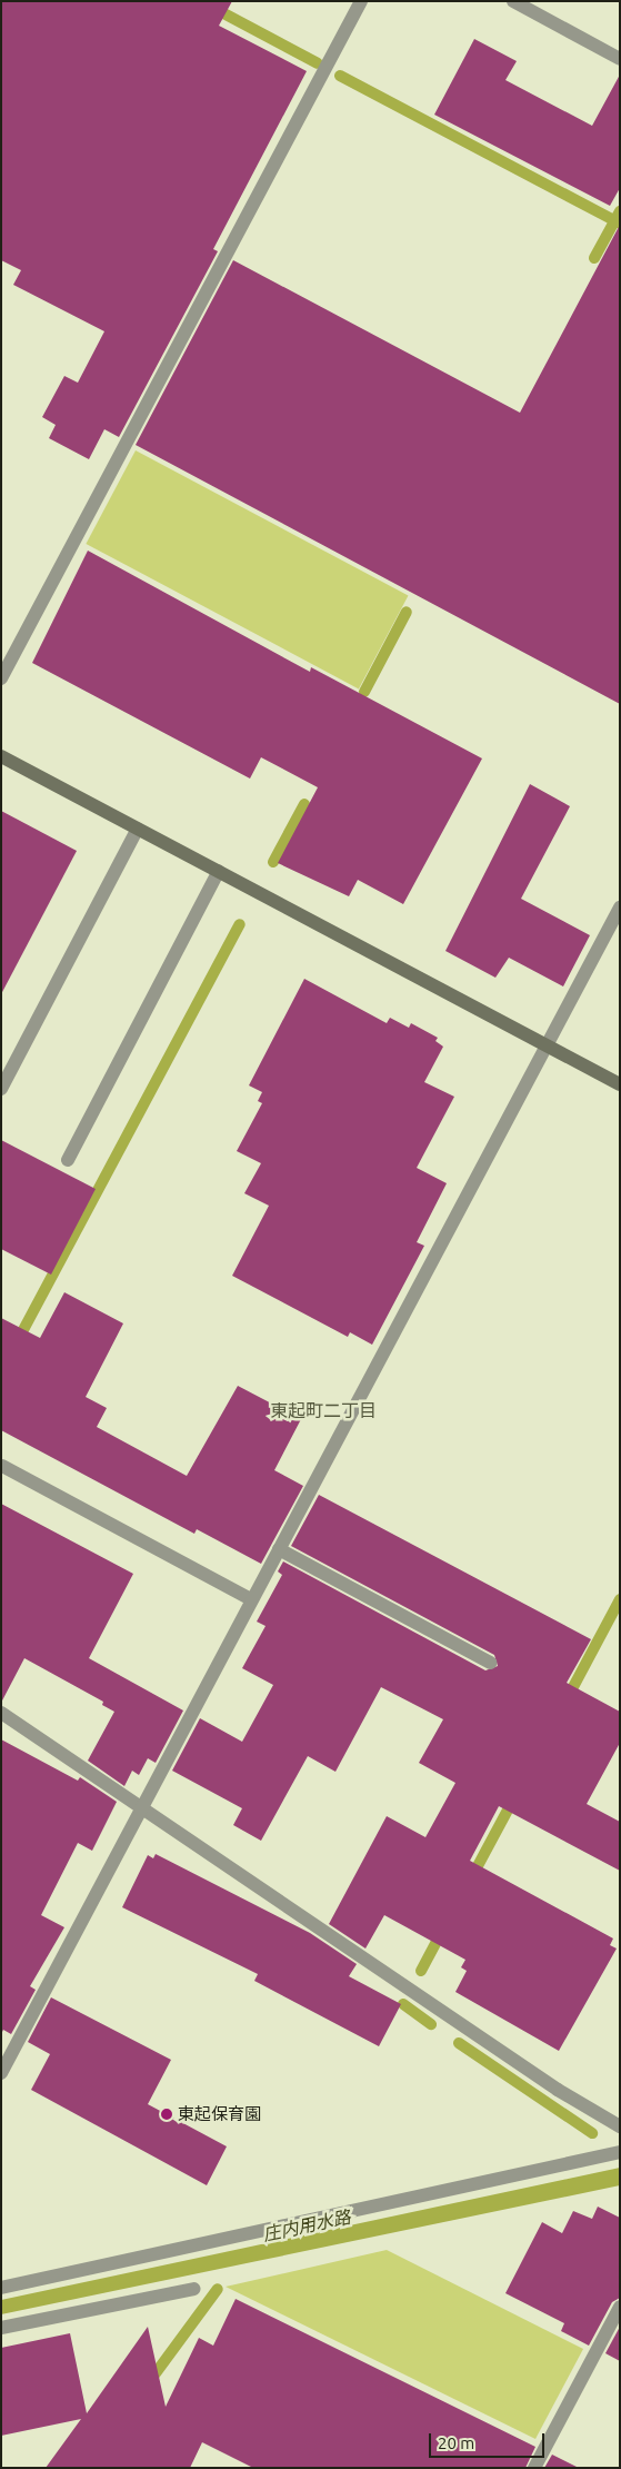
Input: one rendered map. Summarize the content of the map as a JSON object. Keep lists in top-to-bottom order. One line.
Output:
{"districts":["東起町二丁目"],"water":["庄内用水路"],"places":["東起保育園"],"scale_bar":"20 m"}
